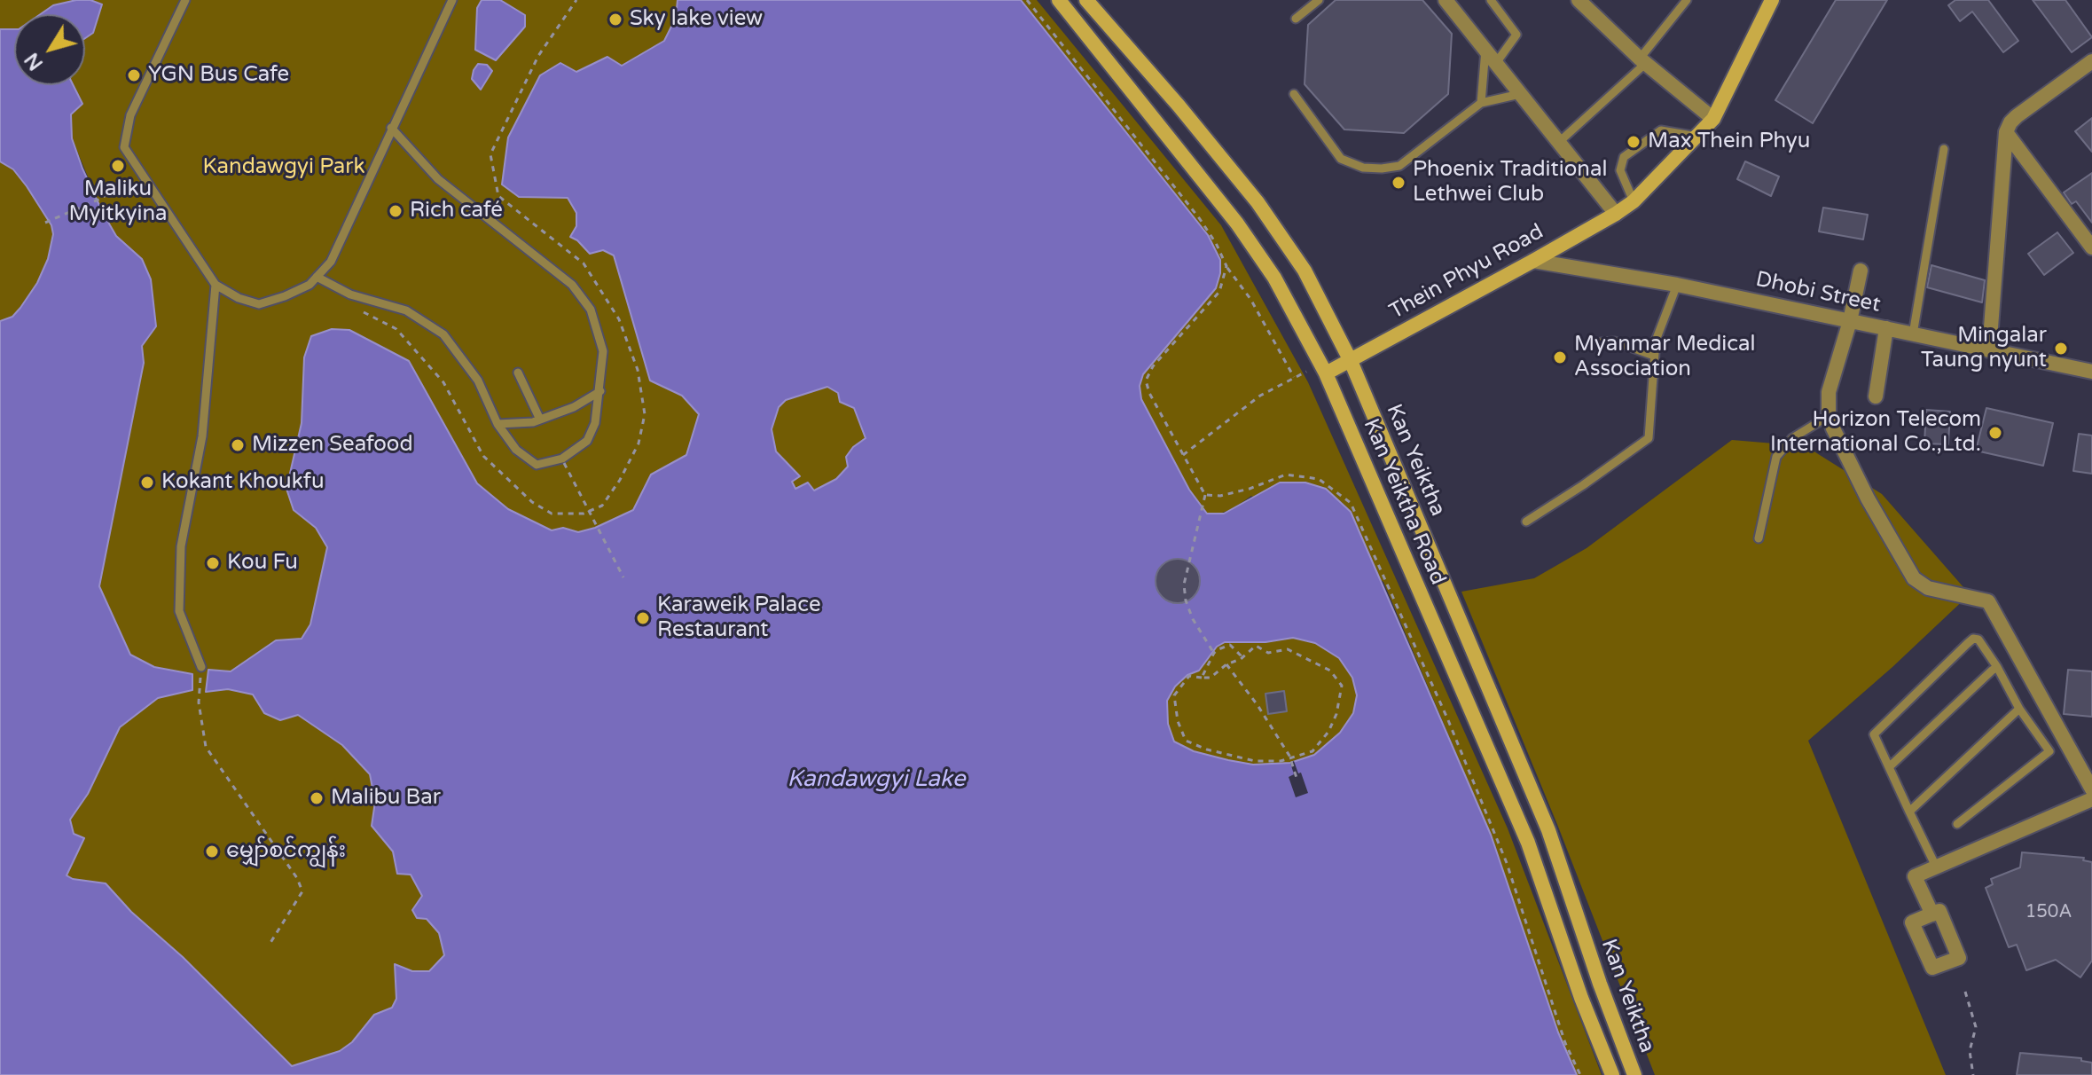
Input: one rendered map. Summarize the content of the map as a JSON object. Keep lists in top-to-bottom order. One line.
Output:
{"streets":{"main road":["Thein Phyu Road","Kan Yeiktha","Kan Yeiktha Road"],"street":["Dhobi Street"]},"crossings":[["Thein Phyu Road","Dhobi Street"],["Thein Phyu Road","Kan Yeiktha"],["Thein Phyu Road","Kan Yeiktha Road"]],"water":["Kandawgyi Lake"],"parks":["Kandawgyi Park"],"places":["Sky lake view","YGN Bus Cafe","Max Thein Phyu","Maliku Myitkyina","Phoenix Traditional Lethwei Club","Rich café","Mingalar Taung nyunt","Myanmar Medical Association","Horizon Telecom International Co.,Ltd.","Mizzen Seafood","Kokant Khoukfu","Kou Fu","Karaweik Palace Restaurant","Malibu Bar","မျှော်စင်ကျွန်း"],"house_numbers":["150A"],"north":"bottom left"}
